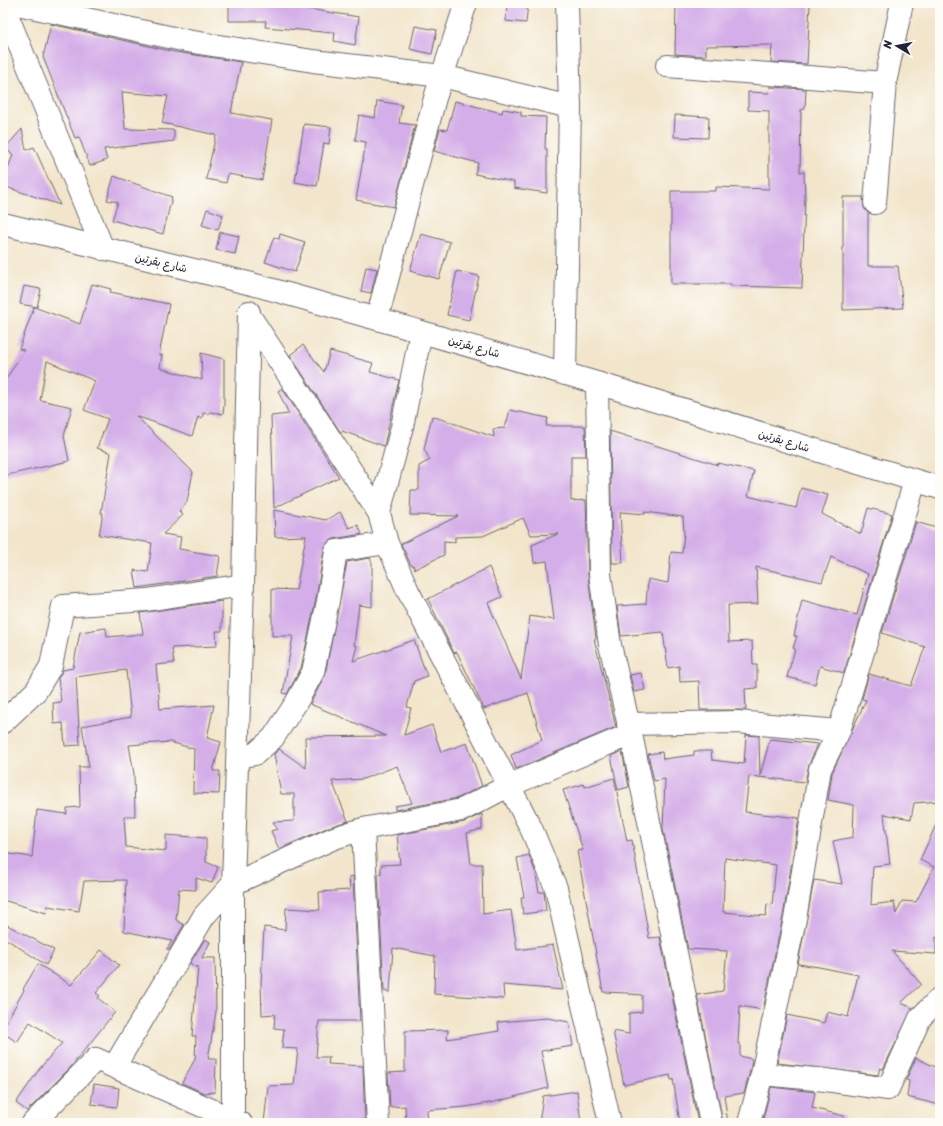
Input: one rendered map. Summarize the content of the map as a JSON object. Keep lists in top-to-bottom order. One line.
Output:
{"streets":{"street":["شارع بقرتين"]},"north":"left"}
